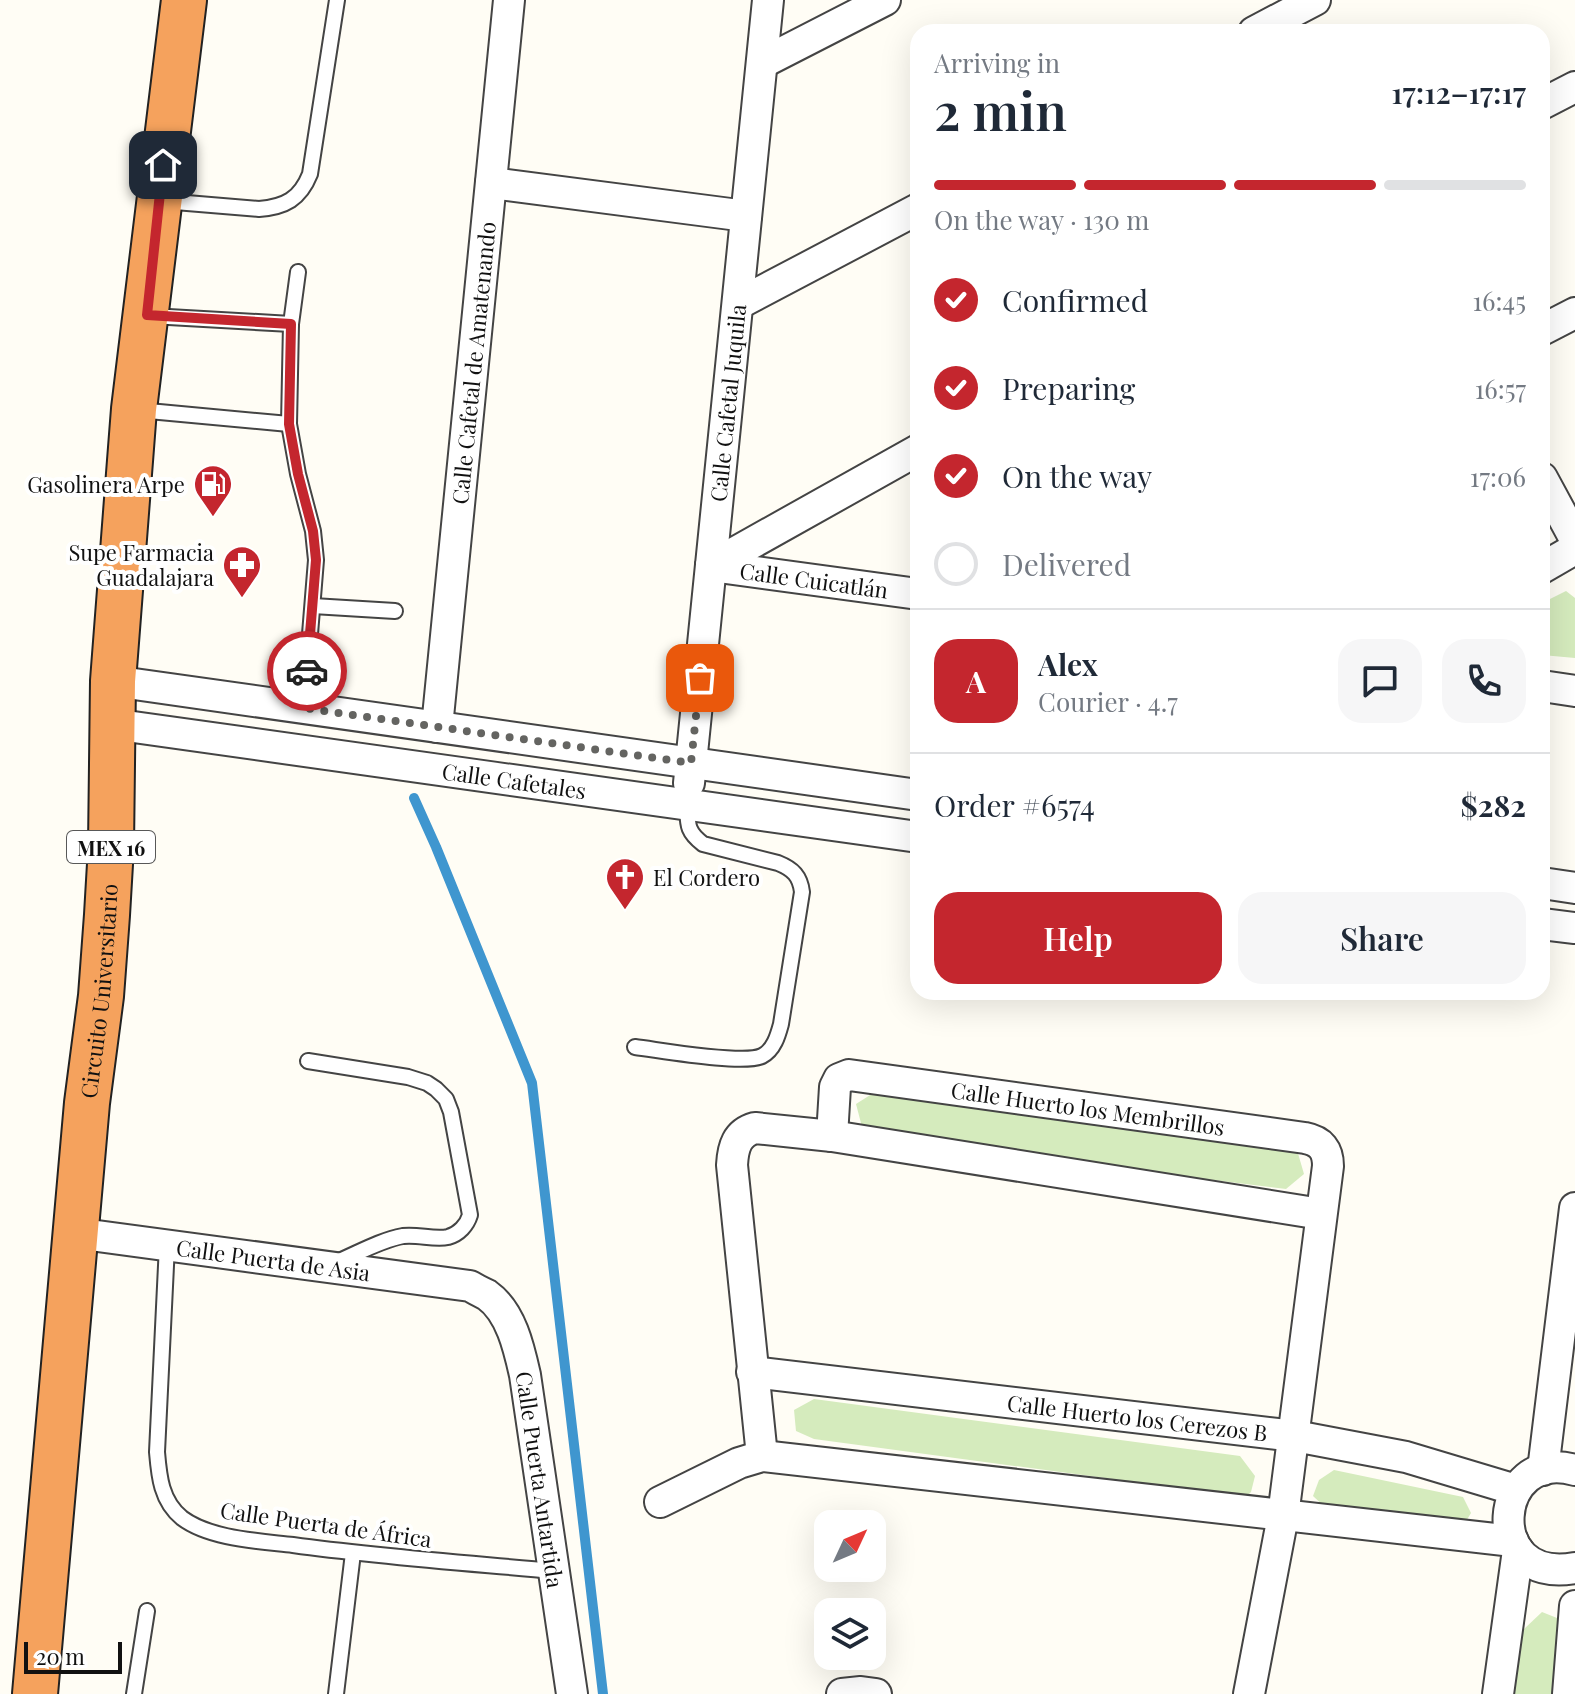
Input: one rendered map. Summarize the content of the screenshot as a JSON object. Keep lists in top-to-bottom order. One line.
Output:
{"streets":{"highway":["MEX 16","Circuito Universitario"],"street":["Calle Cafetal de Amatenando","Calle Cafetal Juquila","Calle Cuicatlán","Calle Cafetales","Calle Huerto los Membrillos","Calle Puerta de Asia","Calle Huerto los Cerezos B","Calle Puerta Antartida"],"lane":["Calle Puerta de África"]},"crossings":[["Calle Cafetal de Amatenando","Calle Cafetales"],["Calle Cafetal Juquila","Calle Cuicatlán"],["Calle Cafetal Juquila","Calle Cafetales"],["Calle Cafetales","Circuito Universitario"],["Circuito Universitario","Calle Puerta de Asia"],["Calle Huerto los Membrillos","Calle Huerto los Cerezos B"],["Calle Puerta de Asia","Calle Puerta Antartida"],["Calle Puerta de Asia","Calle Puerta de África"],["Calle Puerta Antartida","Calle Puerta de África"]],"places":{"fuel station":["Gasolinera Arpe"],"pharmacy":["Supe Farmacia Guadalajara"],"church":["El Cordero"]},"scale_bar":"20 m","north":"top right","page":{"heading":["2 min","Arriving in","17:12–17:17"],"panel":["Alex","Courier · 4.7","Order #6574","$282"],"bar":"On the way · 130 m","list":[["Confirmed","16:45"],["Preparing","16:57"],["On the way","17:06"],"Delivered"],"round":"A","buttons":["Help","Share"],"scale":"20 m"}}
